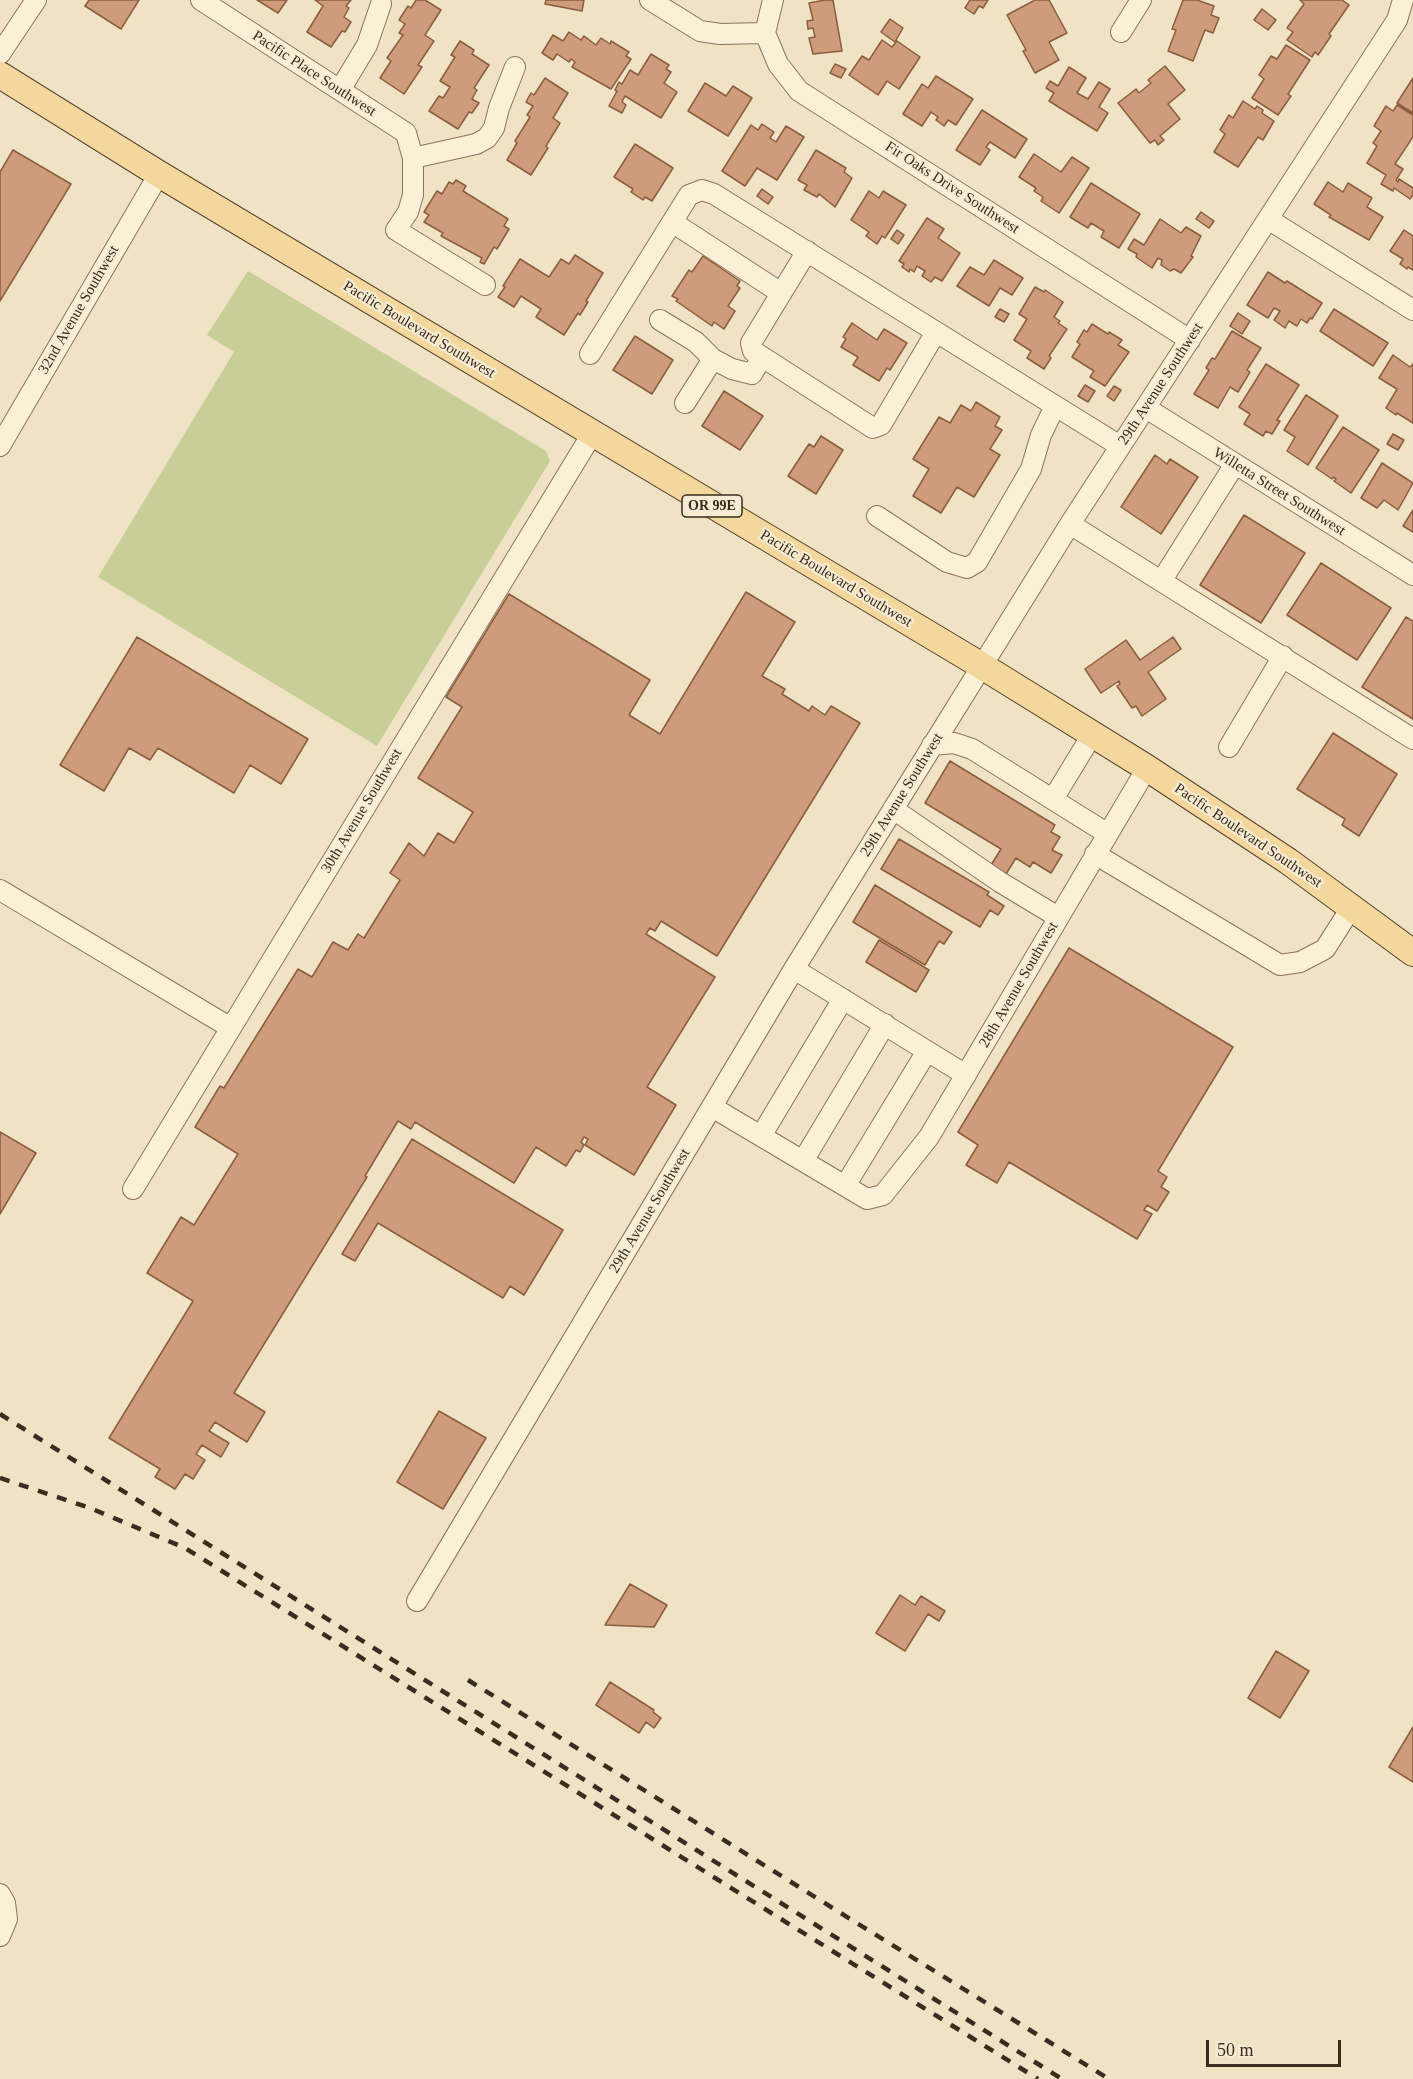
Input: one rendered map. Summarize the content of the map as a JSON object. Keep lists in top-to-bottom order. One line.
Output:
{"streets":{"main road":["Pacific Boulevard Southwest","OR 99E"],"street":["Pacific Place Southwest","Fir Oaks Drive Southwest","32nd Avenue Southwest","29th Avenue Southwest","Willetta Street Southwest","30th Avenue Southwest","28th Avenue Southwest"]},"crossings":[["Fir Oaks Drive Southwest","29th Avenue Southwest"],["32nd Avenue Southwest","Pacific Boulevard Southwest"],["Pacific Boulevard Southwest","29th Avenue Southwest"],["Pacific Boulevard Southwest","30th Avenue Southwest"],["Pacific Boulevard Southwest","28th Avenue Southwest"],["29th Avenue Southwest","Willetta Street Southwest"]],"scale_bar":"50 m"}
